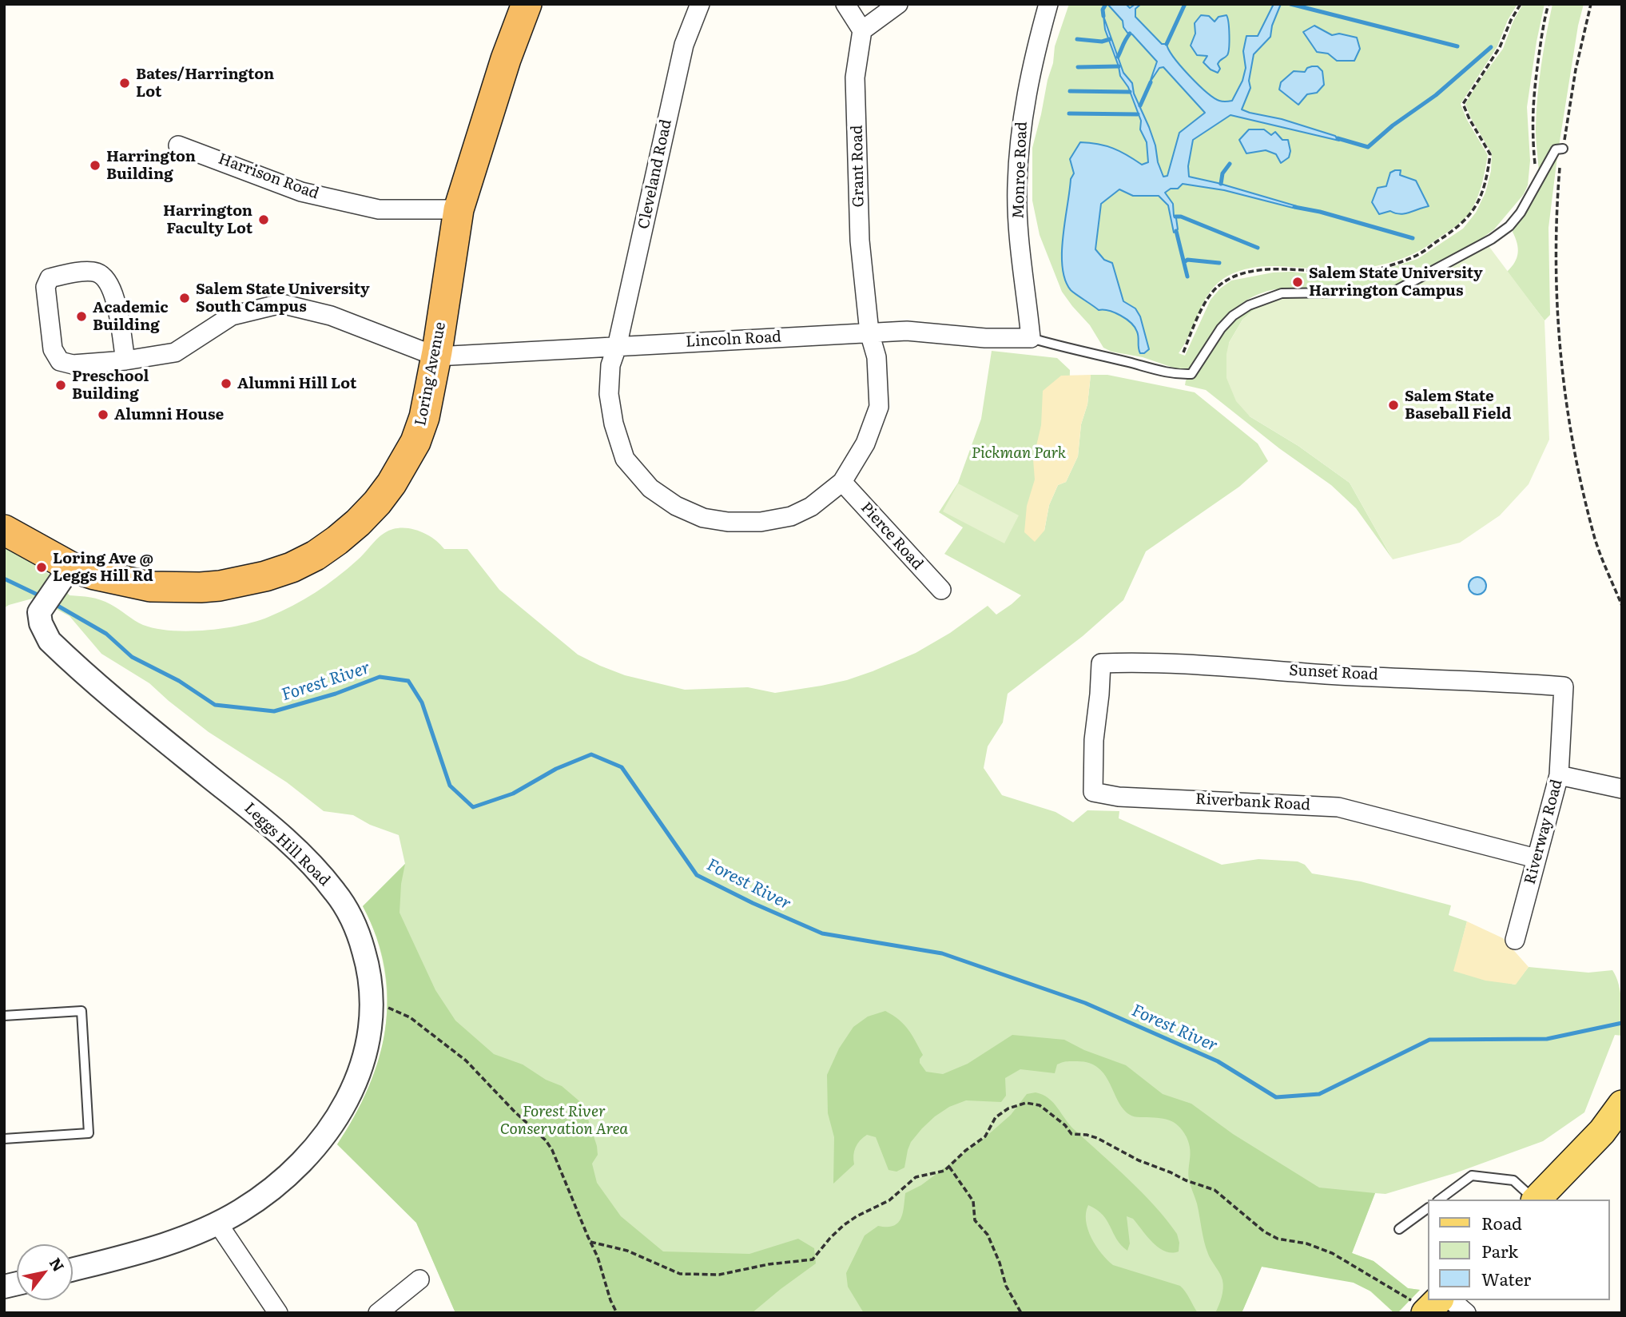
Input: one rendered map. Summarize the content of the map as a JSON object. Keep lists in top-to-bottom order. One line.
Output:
{"streets":{"highway":["Loring Avenue"],"street":["Grant Road","Monroe Road","Cleveland Road","Harrison Road","Lincoln Road","Pierce Road","Sunset Road","Riverbank Road","Riverway Road","Leggs Hill Road"]},"crossings":[["Grant Road","Cleveland Road"],["Grant Road","Lincoln Road"],["Grant Road","Pierce Road"],["Monroe Road","Lincoln Road"],["Cleveland Road","Lincoln Road"],["Cleveland Road","Pierce Road"],["Harrison Road","Loring Avenue"],["Lincoln Road","Loring Avenue"],["Loring Avenue","Leggs Hill Road"],["Sunset Road","Riverbank Road"],["Sunset Road","Riverway Road"],["Riverbank Road","Riverway Road"]],"water":["Forest River"],"parks":["Pickman Park","Forest River Conservation Area"],"places":["Bates/Harrington Lot","Harrington Building","Harrington Faculty Lot","Salem State University Harrington Campus","Salem State University South Campus","Academic Building","Alumni Hill Lot","Preschool Building","Salem State Baseball Field","Alumni House","Loring Ave @ Leggs Hill Rd"],"legend":["Road","Park","Water"],"north":"top right"}
